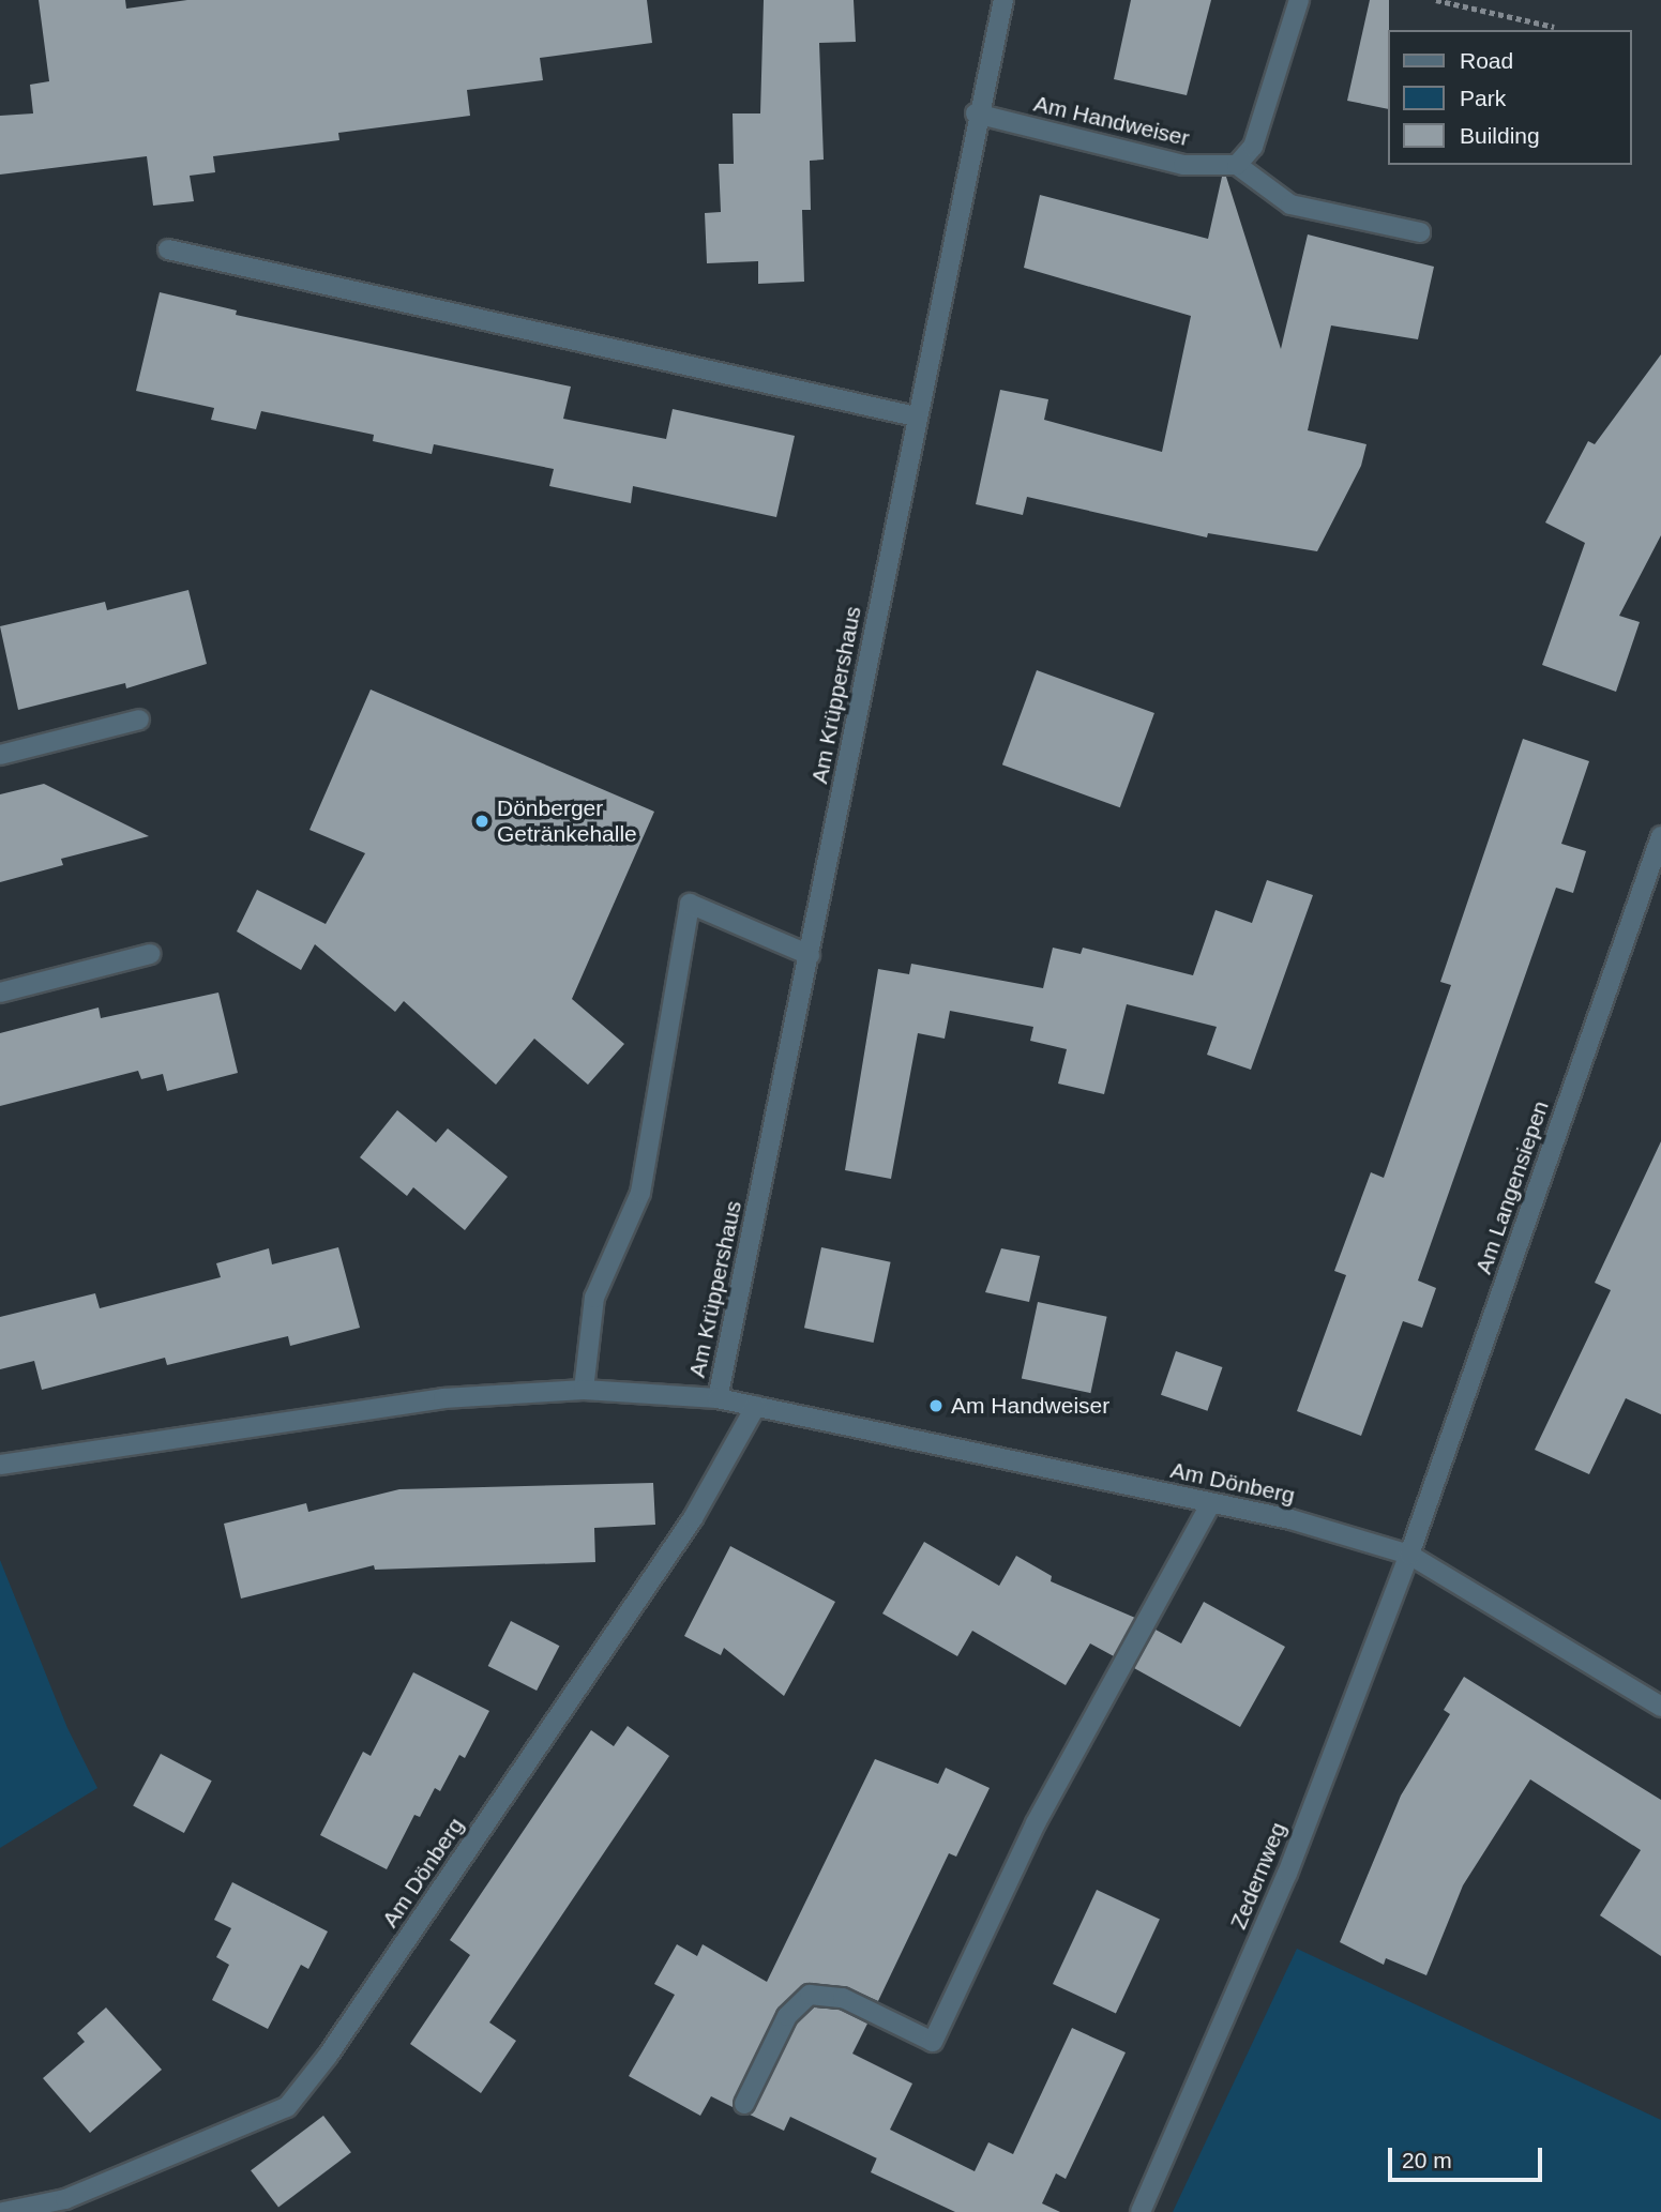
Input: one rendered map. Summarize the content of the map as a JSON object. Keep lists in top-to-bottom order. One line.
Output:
{"streets":{"street":["Am Handweiser","Am Krüppershaus","Am Langensiepen","Am Dönberg","Zedernweg"]},"crossings":[["Am Handweiser","Am Krüppershaus"],["Am Krüppershaus","Am Dönberg"],["Am Langensiepen","Am Dönberg"],["Am Langensiepen","Zedernweg"],["Am Dönberg","Zedernweg"]],"places":["Dönberger Getränkehalle","Am Handweiser"],"legend":["Road","Park","Building"],"scale_bar":"20 m"}
